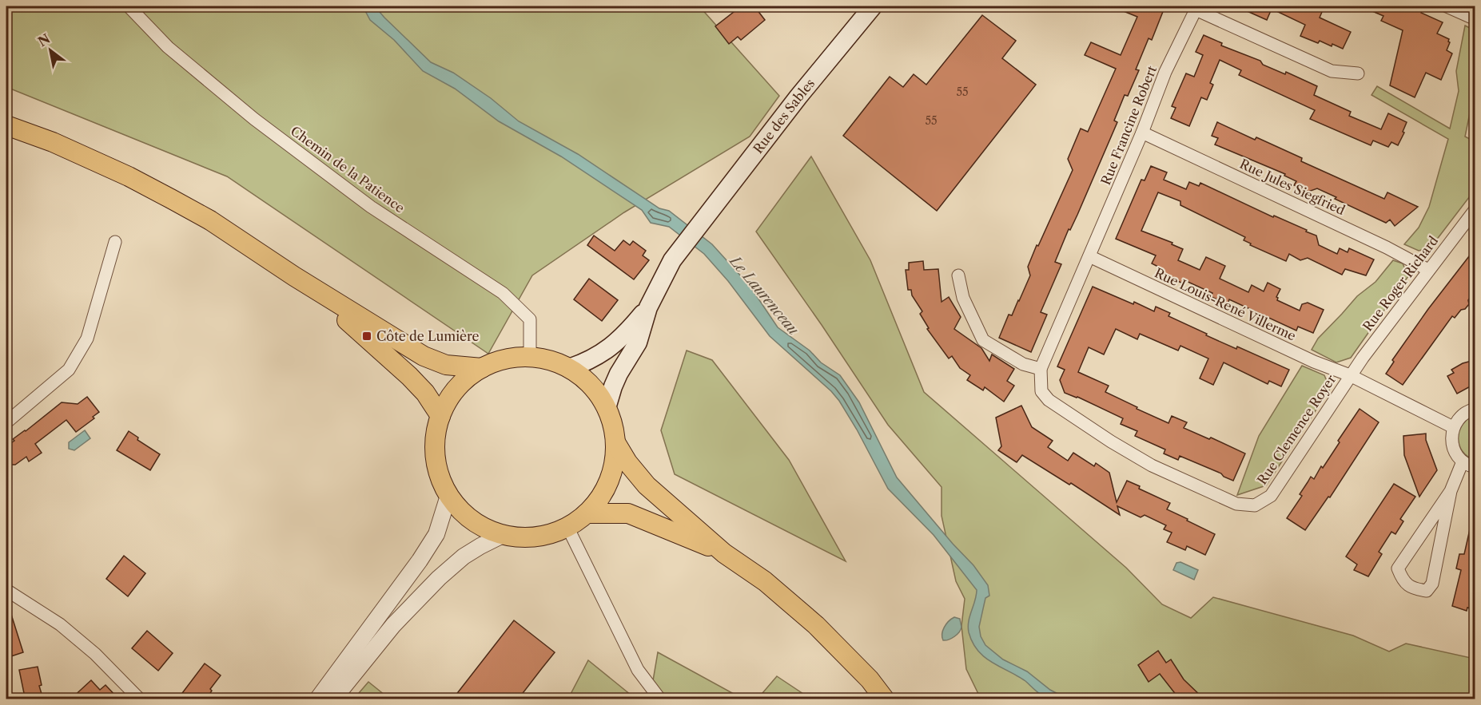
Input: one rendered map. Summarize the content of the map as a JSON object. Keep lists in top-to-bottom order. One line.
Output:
{"streets":{"main road":["Rue des Sables"],"street":["Rue Francine Robert","Chemin de la Patience","Rue Jules Siegfried","Rue Roger Richard","Rue Louis-René Villerme","Rue Clemence Royer"]},"crossings":[["Rue Francine Robert","Rue Jules Siegfried"],["Rue Francine Robert","Rue Louis-René Villerme"],["Rue Francine Robert","Rue Clemence Royer"],["Rue Jules Siegfried","Rue Roger Richard"],["Rue Roger Richard","Rue Louis-René Villerme"],["Rue Roger Richard","Rue Clemence Royer"],["Rue Louis-René Villerme","Rue Clemence Royer"]],"water":["Le Laurenceau"],"places":{"transit":["Côte de Lumière"]},"house_numbers":["55","55"],"north":"top left"}
